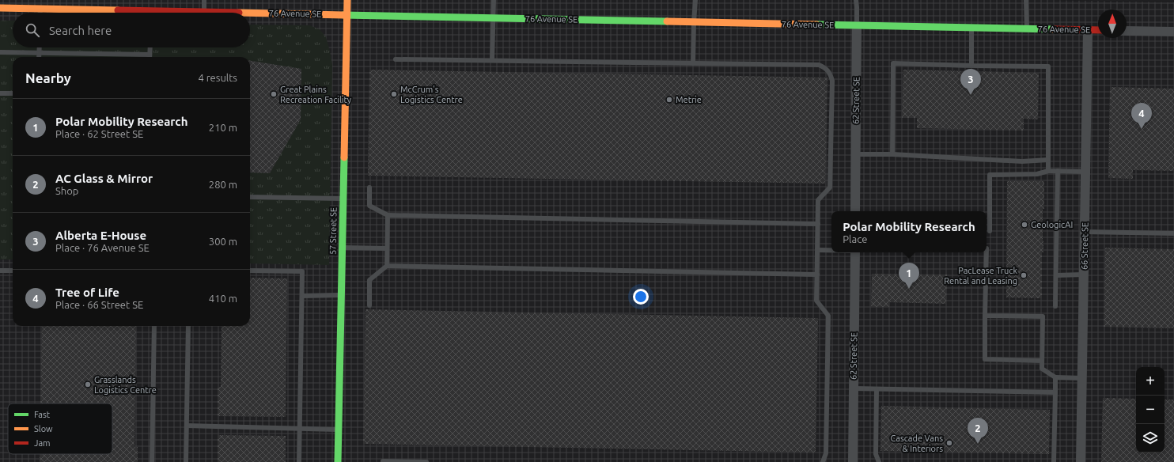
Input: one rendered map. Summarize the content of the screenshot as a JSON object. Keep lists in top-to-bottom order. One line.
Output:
{"streets":{"street":["76 Avenue SE","62 Street SE","57 Street SE","66 Street SE"]},"crossings":[["76 Avenue SE","62 Street SE"],["76 Avenue SE","57 Street SE"],["76 Avenue SE","66 Street SE"]],"places":["Great Plains Recreation Facility","McCrum's Logistics Centre","Metrie","GeologicAI","PacLease Truck Rental and Leasing","Grasslands Logistics Centre","Cascade Vans & Interiors"],"legend":["Fast","Slow","Jam"],"north":"top","page":{"search":"Search here","heading":["Nearby","4 results"],"pins":["3","4","1","2"],"list":[{"mark":"1","name":"Polar Mobility Research","note":"Place · 62 Street SE","value":"210 m"},{"mark":"2","name":"AC Glass & Mirror","note":"Shop","value":"280 m"},{"mark":"3","name":"Alberta E-House","note":"Place · 76 Avenue SE","value":"300 m"},{"mark":"4","name":"Tree of Life","note":"Place · 66 Street SE","value":"410 m"}],"popup":["Polar Mobility Research","Place"],"map_buttons":["+","−"]}}
